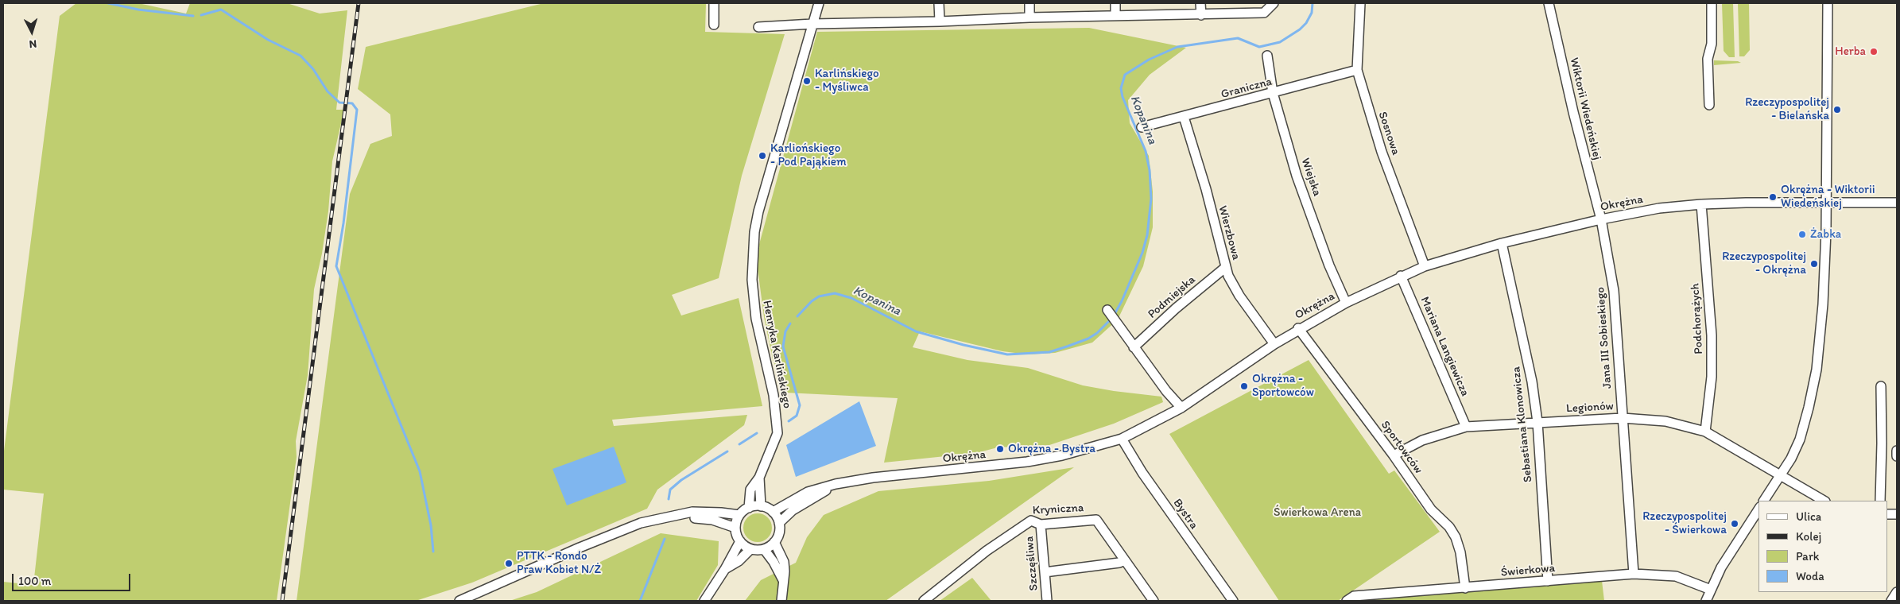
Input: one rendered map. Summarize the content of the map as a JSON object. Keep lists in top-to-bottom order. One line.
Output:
{"streets":{"street":["Graniczna","Wiktorii Wiedeńskiej","Sosnowa","Wiejska","Okrężna","Wierzbowa","Podmiejska","Podchorążych","Jana III Sobieskiego","Mariana Langiewicza","Henryka Karlińskiego","Legionów","Sebastiana Klonowicza","Sportowców","Kryniczna","Bystra","Szczęśliwa","Świerkowa"]},"crossings":[["Graniczna","Sosnowa"],["Graniczna","Wiejska"],["Graniczna","Wierzbowa"],["Wiktorii Wiedeńskiej","Okrężna"],["Wiktorii Wiedeńskiej","Jana III Sobieskiego"],["Sosnowa","Okrężna"],["Wiejska","Okrężna"],["Okrężna","Wierzbowa"],["Okrężna","Podchorążych"],["Okrężna","Jana III Sobieskiego"],["Okrężna","Mariana Langiewicza"],["Okrężna","Henryka Karlińskiego"],["Okrężna","Sebastiana Klonowicza"],["Okrężna","Sportowców"],["Okrężna","Bystra"],["Wierzbowa","Podmiejska"],["Podchorążych","Legionów"],["Jana III Sobieskiego","Legionów"],["Jana III Sobieskiego","Świerkowa"],["Mariana Langiewicza","Legionów"],["Legionów","Sebastiana Klonowicza"],["Legionów","Sportowców"],["Sebastiana Klonowicza","Świerkowa"],["Sportowców","Świerkowa"],["Kryniczna","Szczęśliwa"]],"water":["Kopanina"],"parks":["Świerkowa Arena"],"places":["Herba","Karlińskiego - Myśliwca","Rzeczypospolitej - Bielańska","Karliońskiego - Pod Pająkiem","Okrężna - Wiktorii Wiedeńskiej","Żabka","Rzeczypospolitej - Okrężna","Okrężna - Sportowców","Okrężna - Bystra","Rzeczypospolitej - Świerkowa","PTTK - Rondo Praw Kobiet N/Ż"],"legend":["Ulica","Kolej","Park","Woda"],"scale_bar":"100 m","north":"bottom"}
